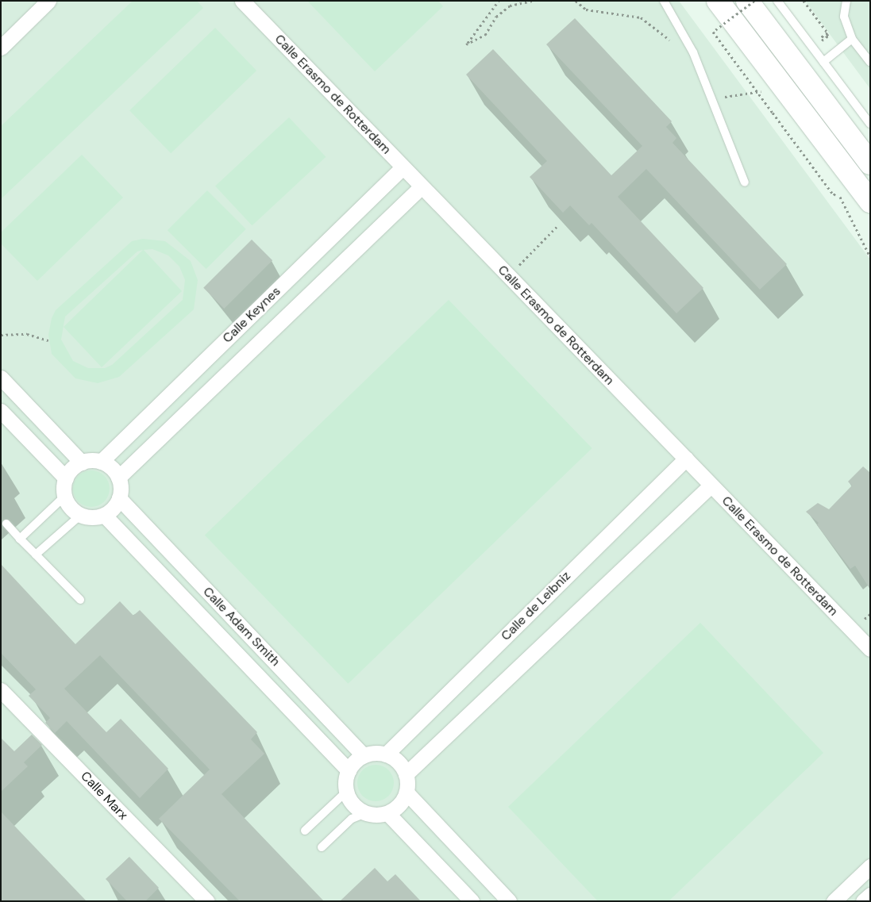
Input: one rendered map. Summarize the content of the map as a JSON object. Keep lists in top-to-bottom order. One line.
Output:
{"streets":{"street":["Calle Erasmo de Rotterdam","Calle Keynes","Calle de Leibniz","Calle Adam Smith","Calle Marx"]},"crossings":[["Calle Erasmo de Rotterdam","Calle Keynes"],["Calle Erasmo de Rotterdam","Calle de Leibniz"],["Calle Keynes","Calle Adam Smith"],["Calle de Leibniz","Calle Adam Smith"]]}
